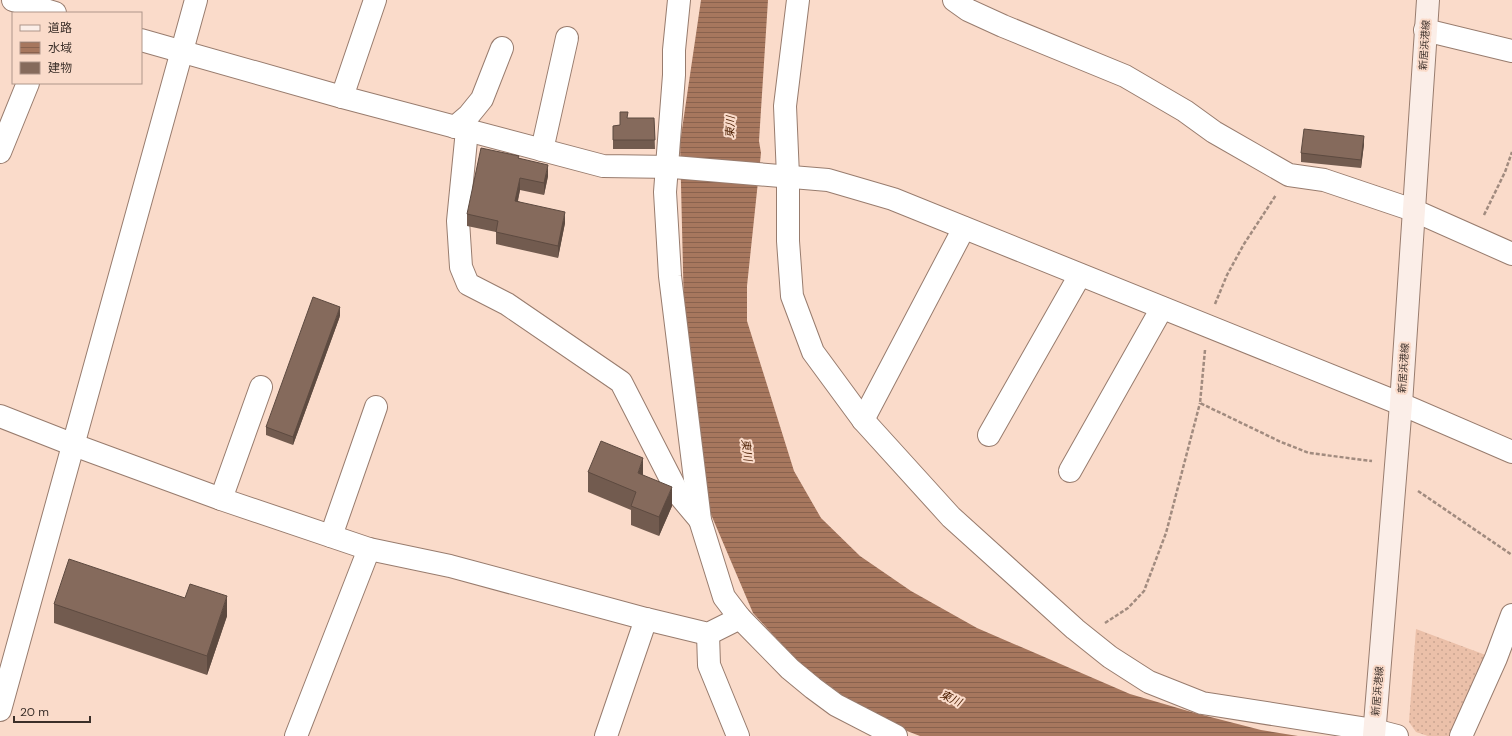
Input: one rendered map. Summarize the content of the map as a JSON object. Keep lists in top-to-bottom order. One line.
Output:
{"streets":{"main road":["新居浜港線"]},"water":["東川"],"legend":["道路","水域","建物"],"scale_bar":"20 m"}
